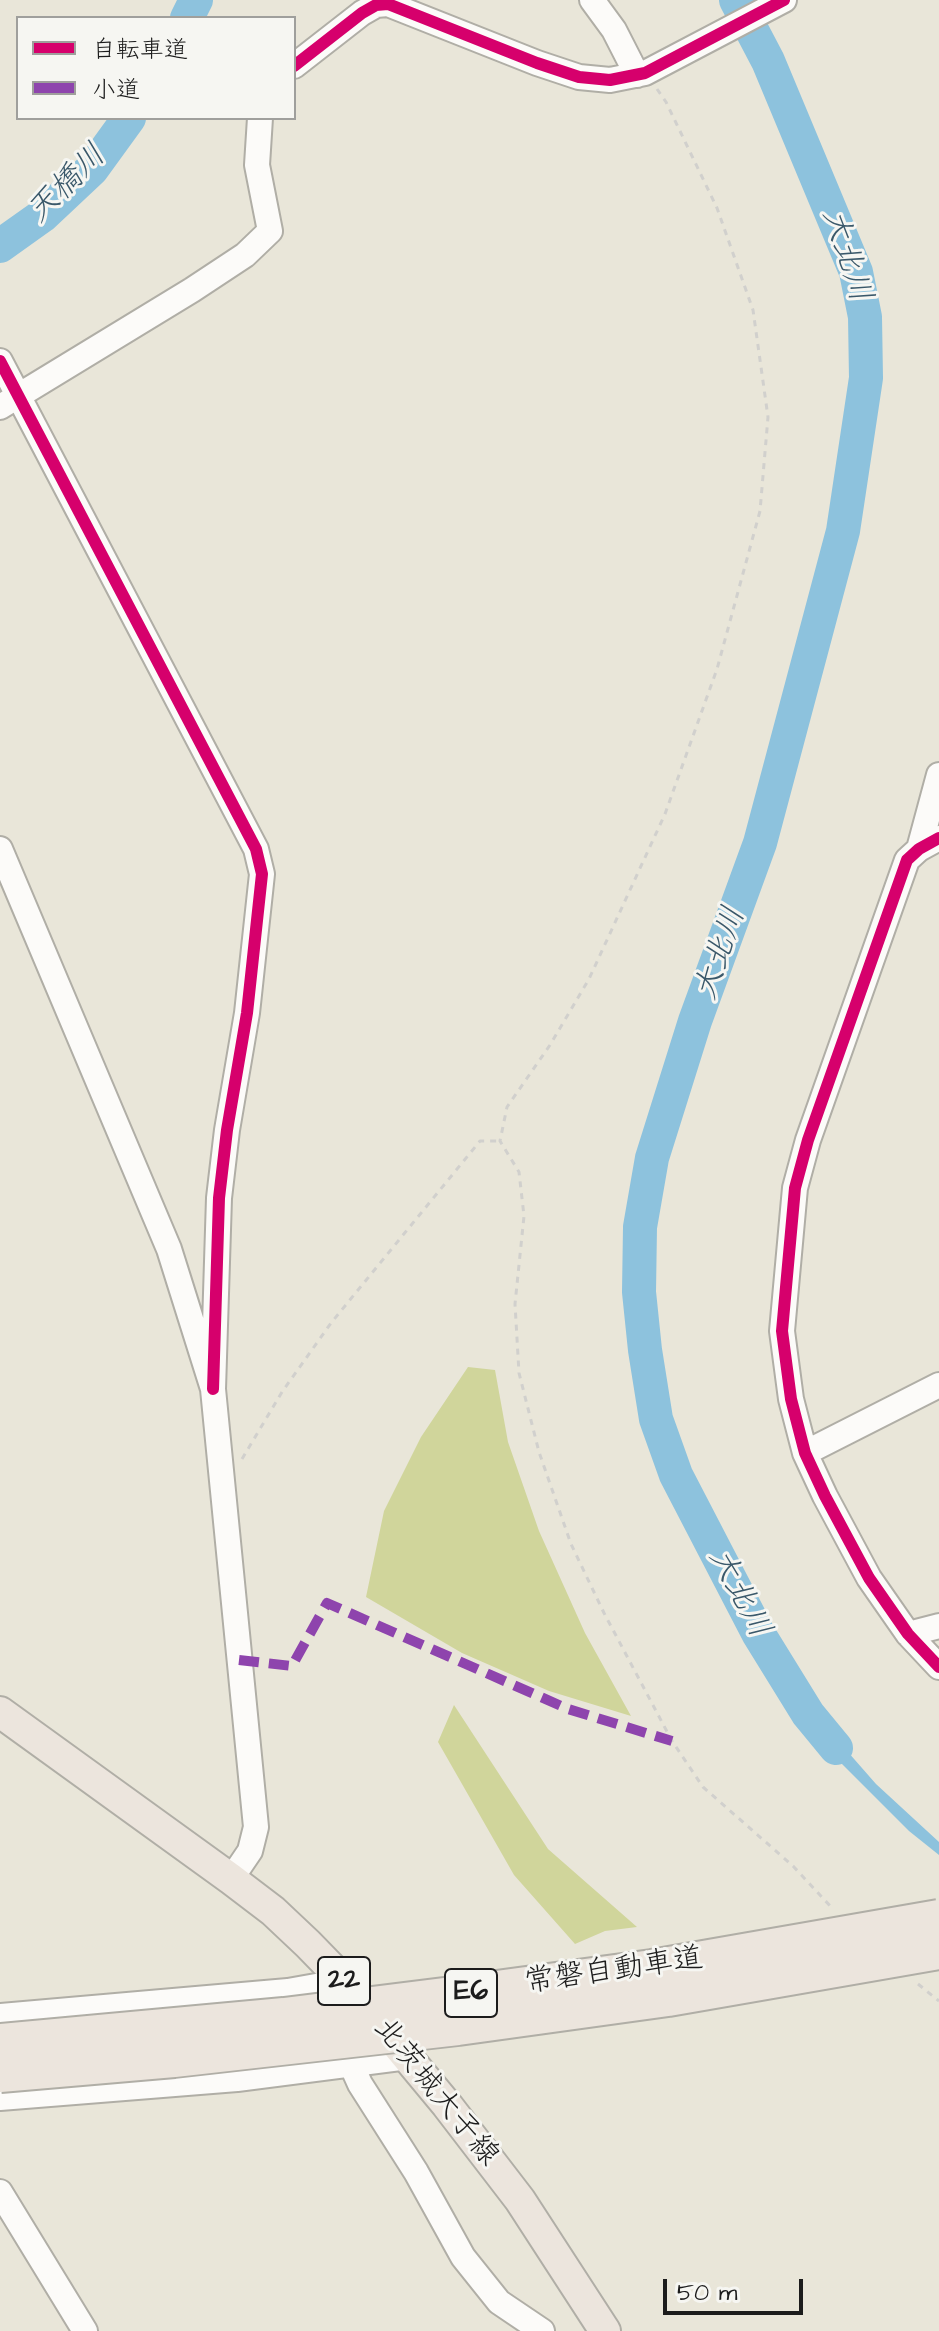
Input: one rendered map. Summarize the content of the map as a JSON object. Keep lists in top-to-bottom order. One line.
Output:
{"streets":{"highway":["常磐自動車道","E6"],"main road":["22","北茨城大子線"]},"water":["天橋川","大北川"],"legend":["自転車道","小道"],"scale_bar":"50 m"}
